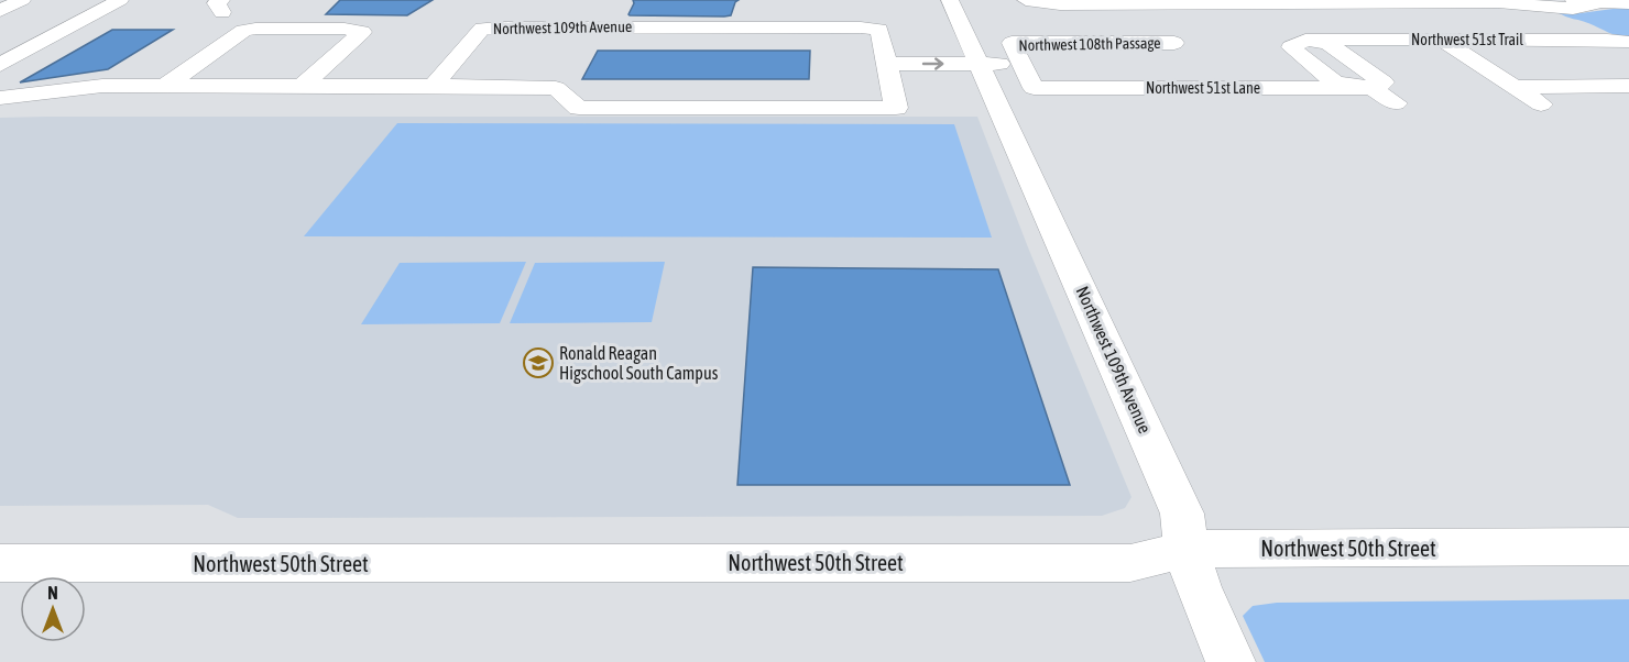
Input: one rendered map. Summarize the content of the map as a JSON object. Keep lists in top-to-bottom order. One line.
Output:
{"streets":{"street":["Northwest 109th Avenue","Northwest 51st Trail","Northwest 108th Passage","Northwest 51st Lane","Northwest 50th Street"]},"crossings":[["Northwest 109th Avenue","Northwest 50th Street"],["Northwest 51st Trail","Northwest 51st Lane"],["Northwest 108th Passage","Northwest 51st Lane"]],"places":{"school or university":["Ronald Reagan Higschool South Campus"]},"north":"top"}
